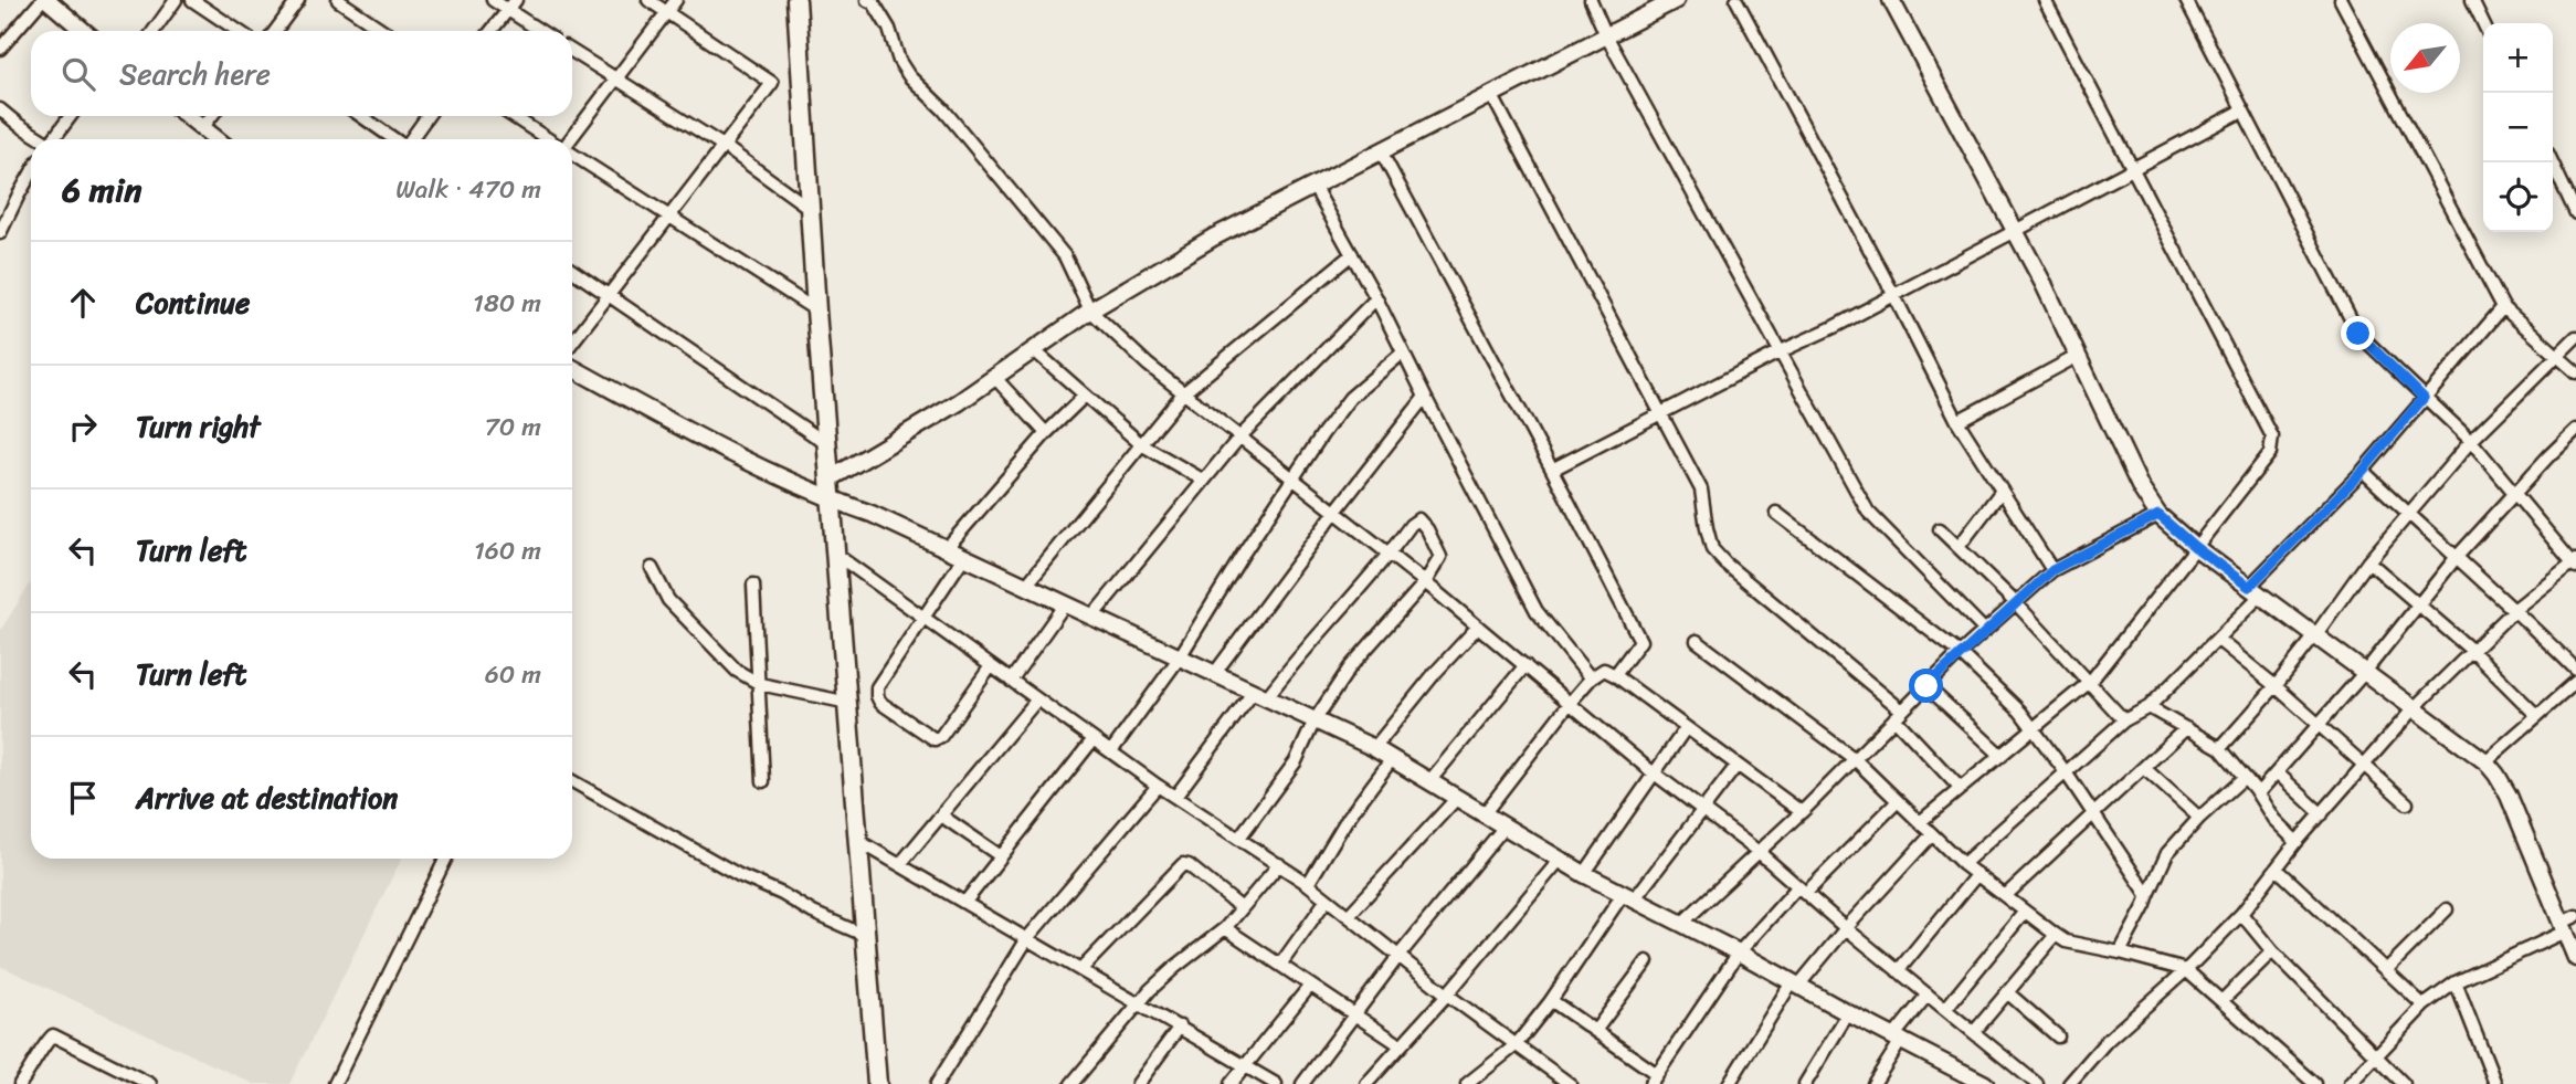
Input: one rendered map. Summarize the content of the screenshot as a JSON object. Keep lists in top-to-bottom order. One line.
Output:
{"north":"bottom left","page":{"map_buttons":["+","−"],"search":"Search here","heading":["6 min","Walk · 470 m"],"list":[["Continue","180 m"],["Turn right","70 m"],["Turn left","160 m"],["Turn left","60 m"],"Arrive at destination"]}}
